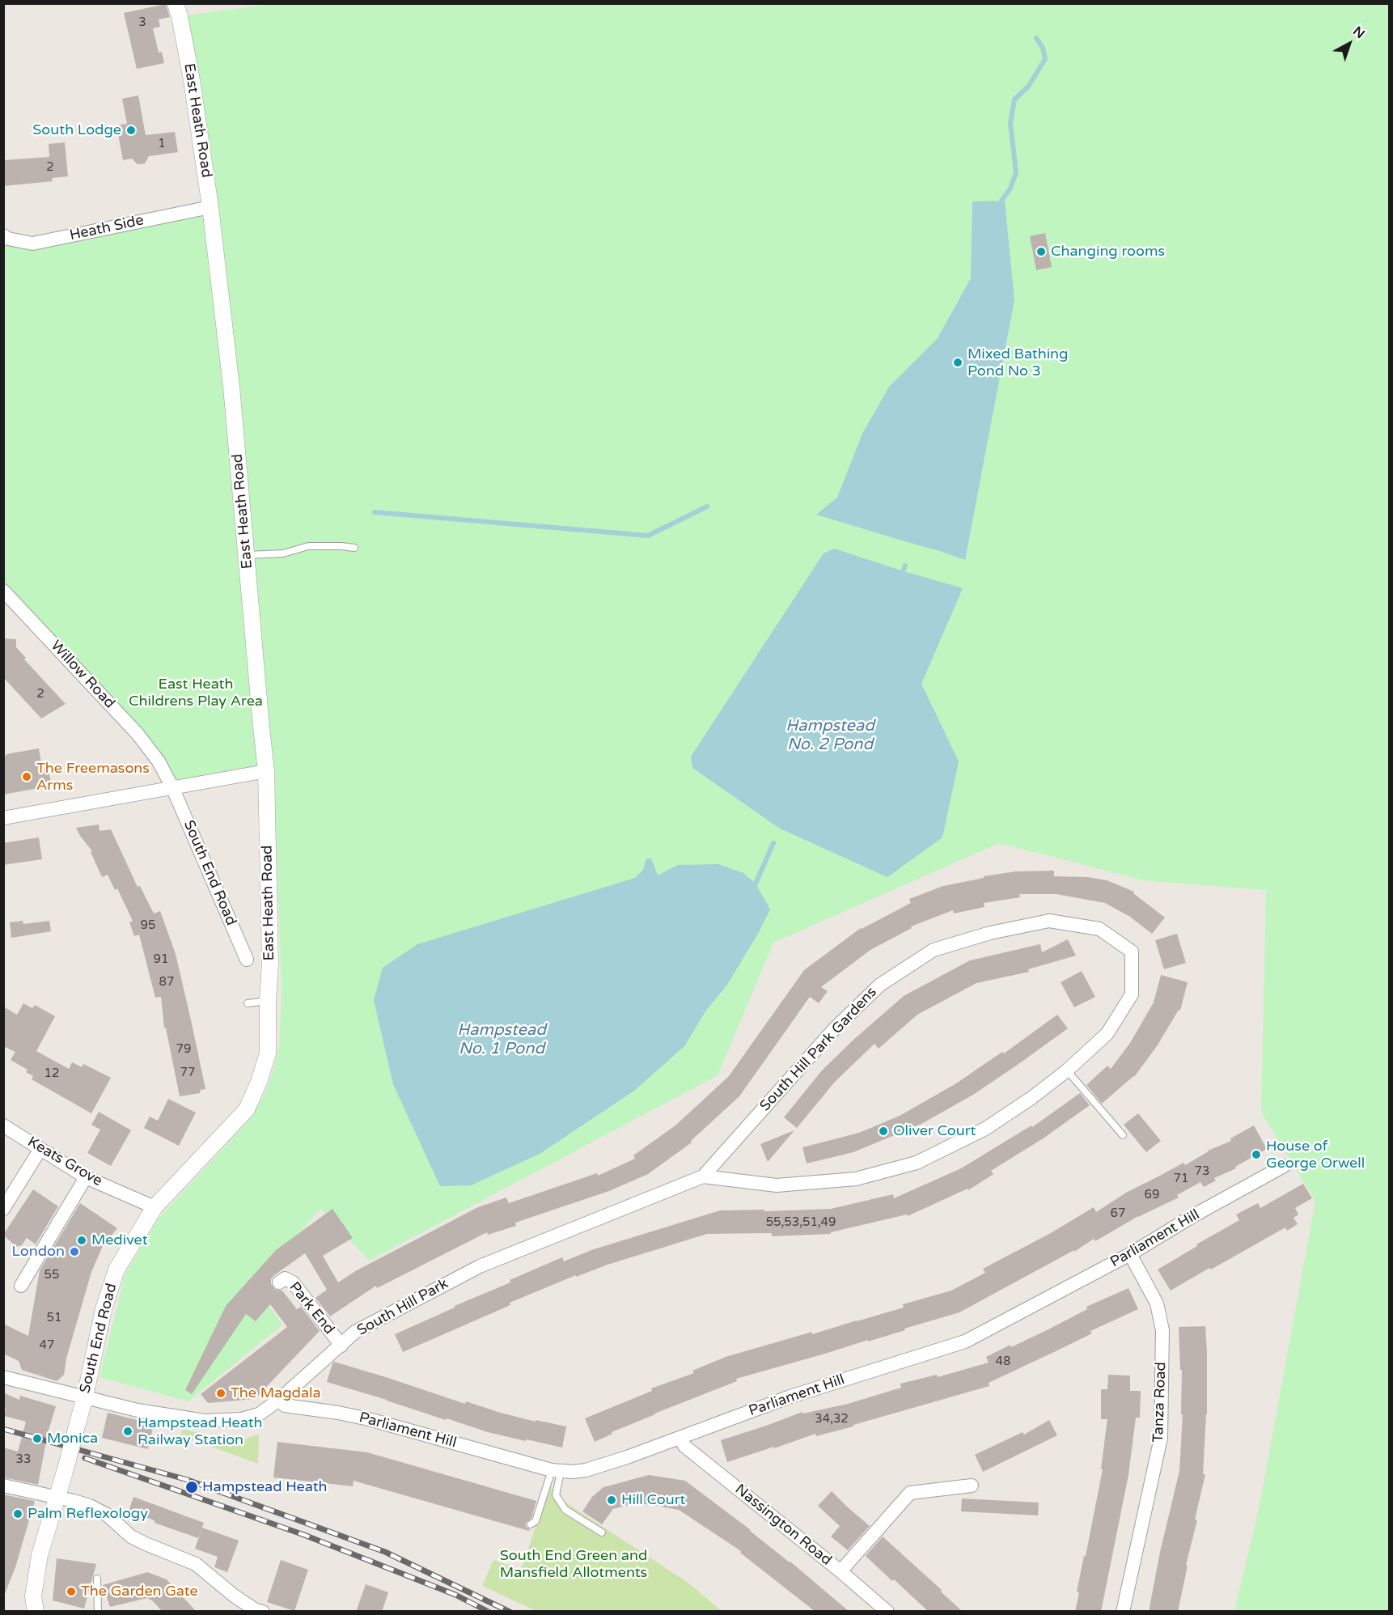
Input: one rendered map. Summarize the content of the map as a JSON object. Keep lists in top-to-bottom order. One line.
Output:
{"streets":{"street":["East Heath Road","Heath Side","Willow Road","South End Road","South Hill Park Gardens","Keats Grove","Parliament Hill","South Hill Park","Park End","Tanza Road","Nassington Road"]},"crossings":[["East Heath Road","Heath Side"],["East Heath Road","South End Road"],["Willow Road","South End Road"],["South End Road","Keats Grove"],["South End Road","South Hill Park"],["South Hill Park Gardens","South Hill Park"],["Parliament Hill","South Hill Park"],["Parliament Hill","Tanza Road"],["Parliament Hill","Nassington Road"],["South Hill Park","Park End"]],"water":["Hampstead No. 2 Pond","Hampstead No. 1 Pond"],"parks":["East Heath Childrens Play Area","South End Green and Mansfield Allotments"],"places":["South Lodge","Changing rooms","Mixed Bathing Pond No 3","The Freemasons Arms","Oliver Court","House of George Orwell","Medivet","London","The Magdala","Hampstead Heath Railway Station","Monica","Hampstead Heath","Hill Court","Palm Reflexology","The Garden Gate"],"house_numbers":["3","1","2","2","95","91","87","79","77","12","73","71","69","67","55,53,51,49","55","51","47","48","34,32","33"],"north":"top right"}
